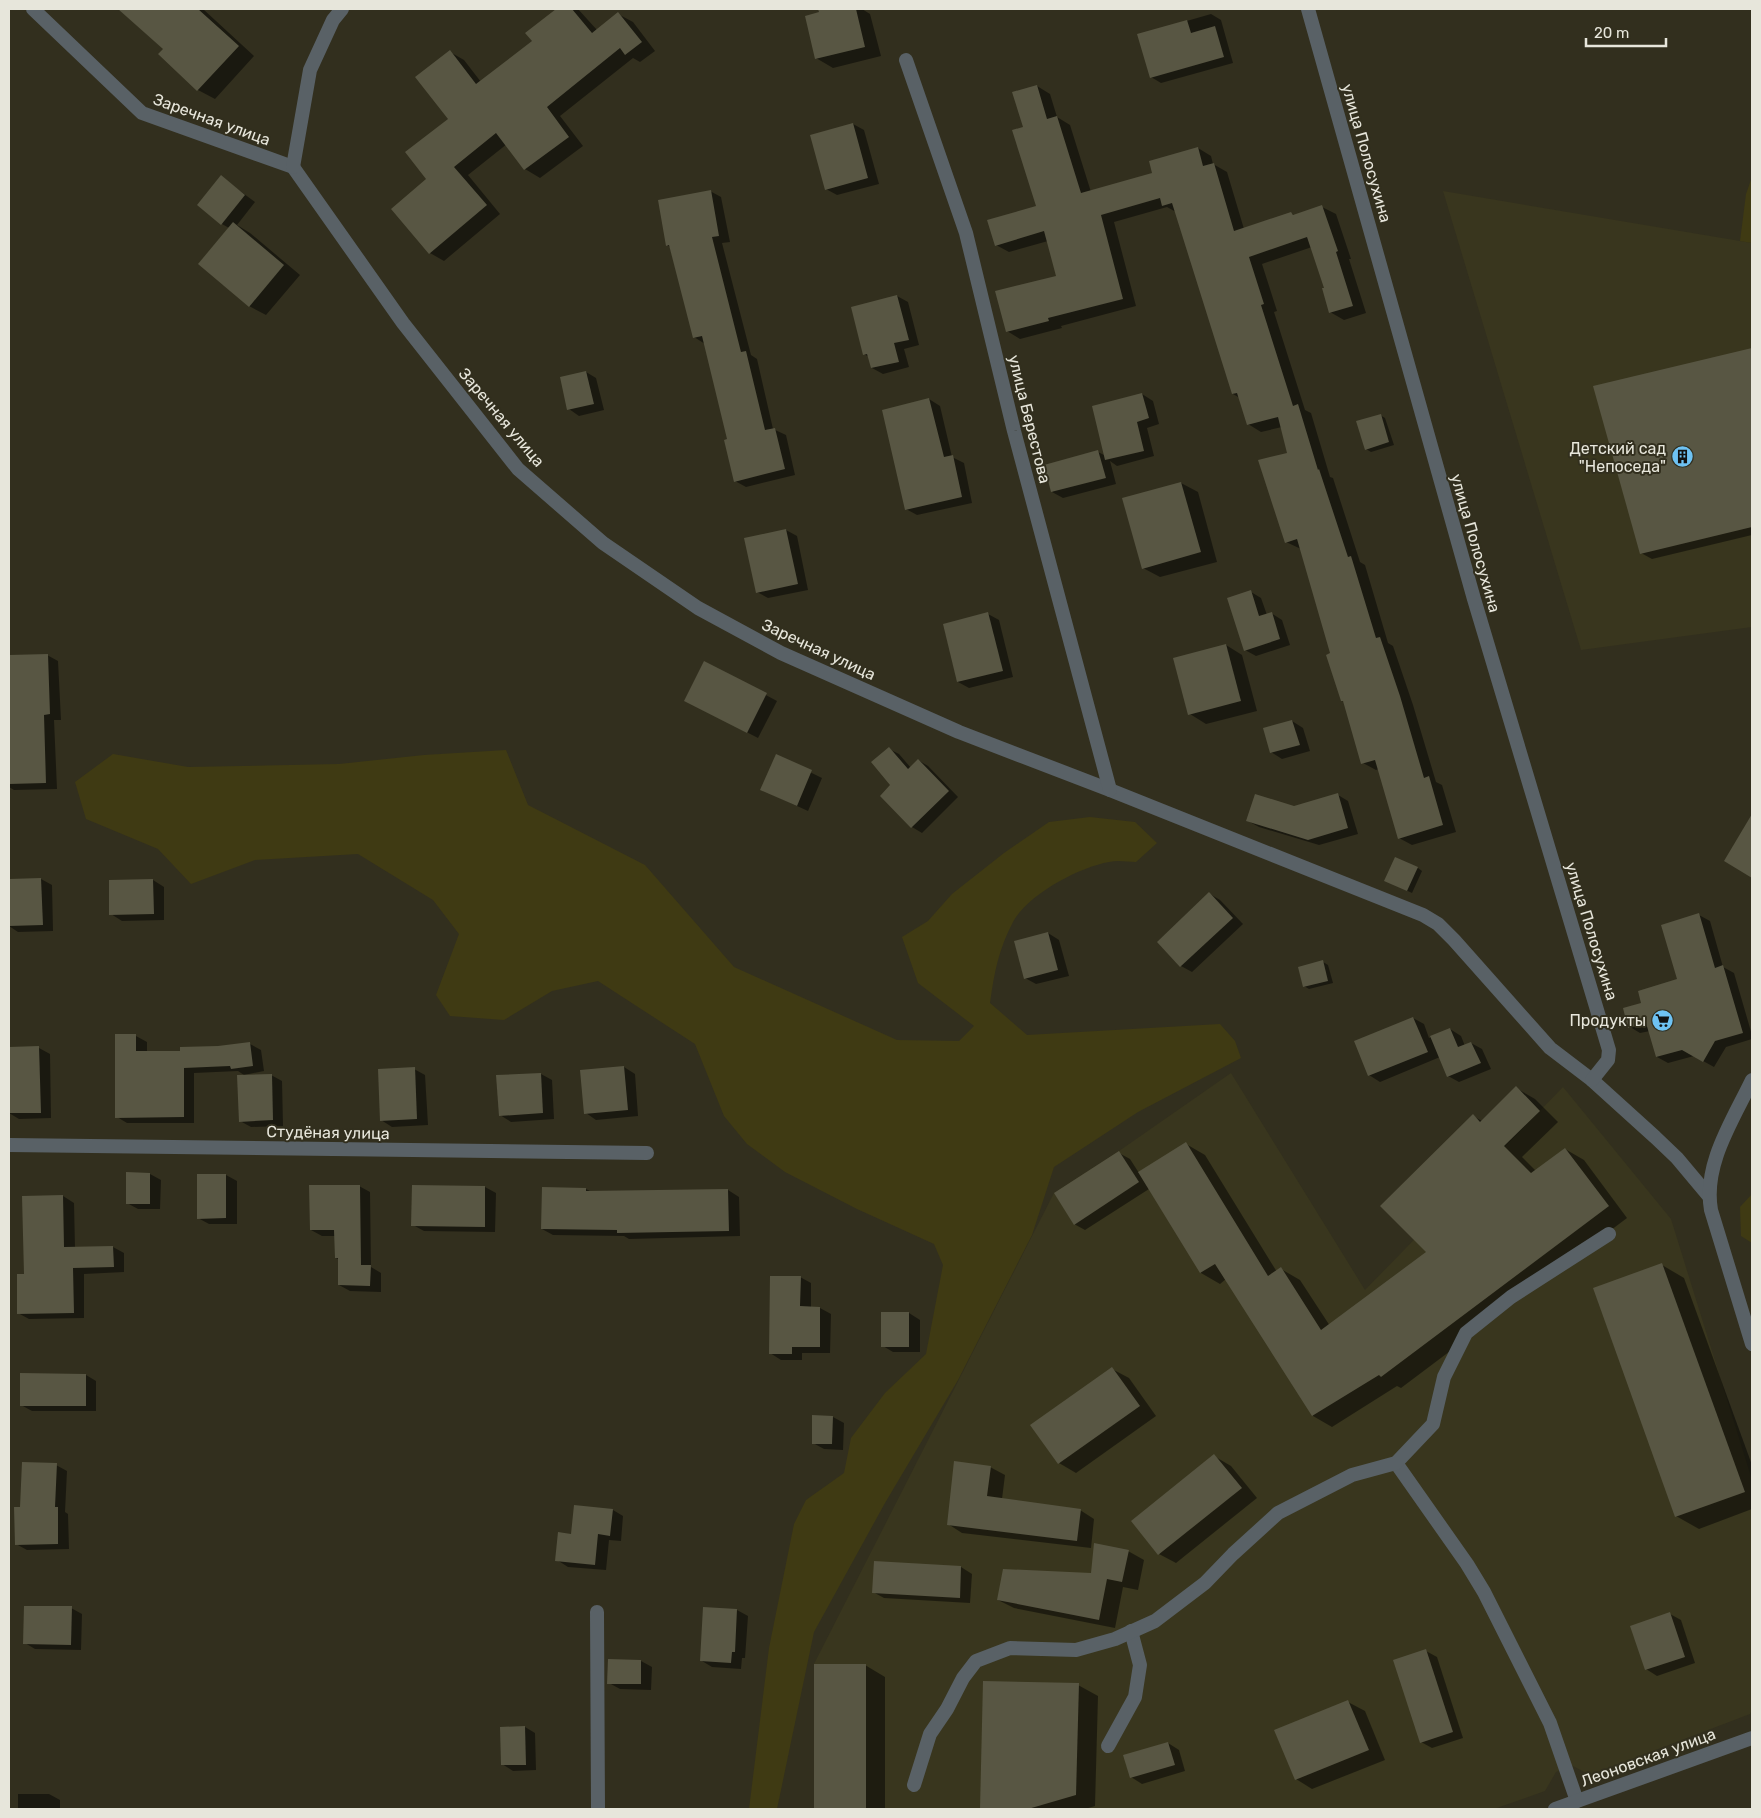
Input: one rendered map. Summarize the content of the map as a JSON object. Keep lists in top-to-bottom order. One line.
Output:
{"streets":{"street":["Заречная улица","улица Полосухина","улица Берестова","Студёная улица","Леоновская улица"]},"crossings":[["Заречная улица","улица Берестова"]],"places":{"building":["Детский сад \"Непоседа\""],"supermarket":["Продукты"]},"scale_bar":"20 m"}
